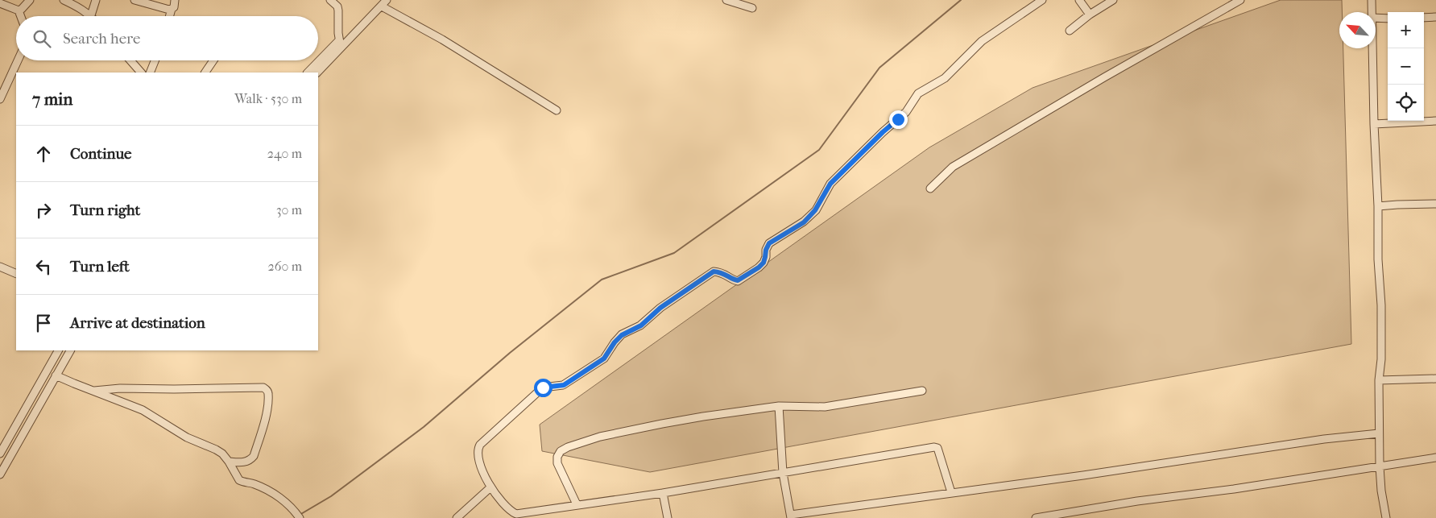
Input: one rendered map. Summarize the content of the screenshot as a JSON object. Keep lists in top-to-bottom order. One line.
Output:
{"north":"top left","page":{"map_buttons":["+","−"],"search":"Search here","heading":["7 min","Walk · 530 m"],"list":[["Continue","240 m"],["Turn right","30 m"],["Turn left","260 m"],"Arrive at destination"]}}
